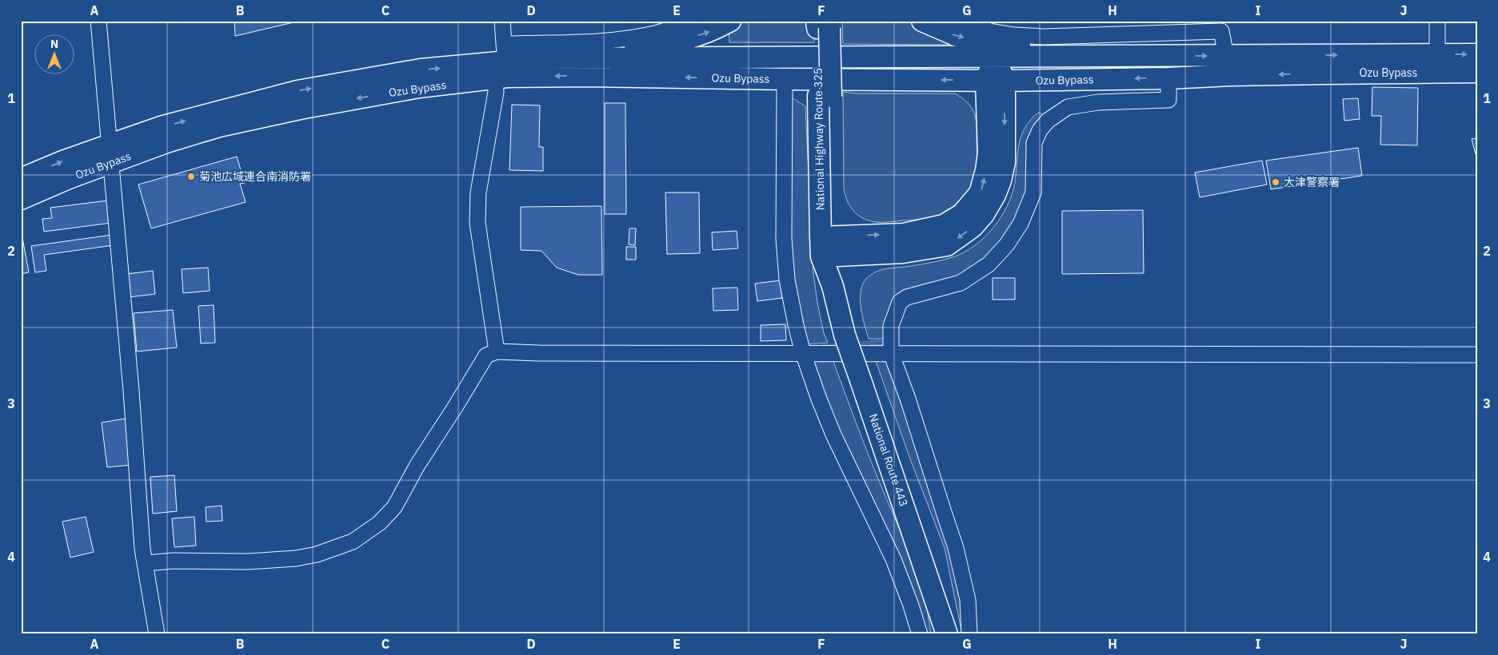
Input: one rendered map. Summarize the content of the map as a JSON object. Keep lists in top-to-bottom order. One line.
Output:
{"streets":{"highway":["Ozu Bypass","National Highway Route 325","National Route 443"]},"crossings":[["National Highway Route 325","National Route 443"]],"places":["菊池広域連合南消防署","大津警察署"],"north":"top","grid":{"columns":["A","B","C","D","E","F","G","H","I","J"],"rows":["1","2","3","4"]}}
